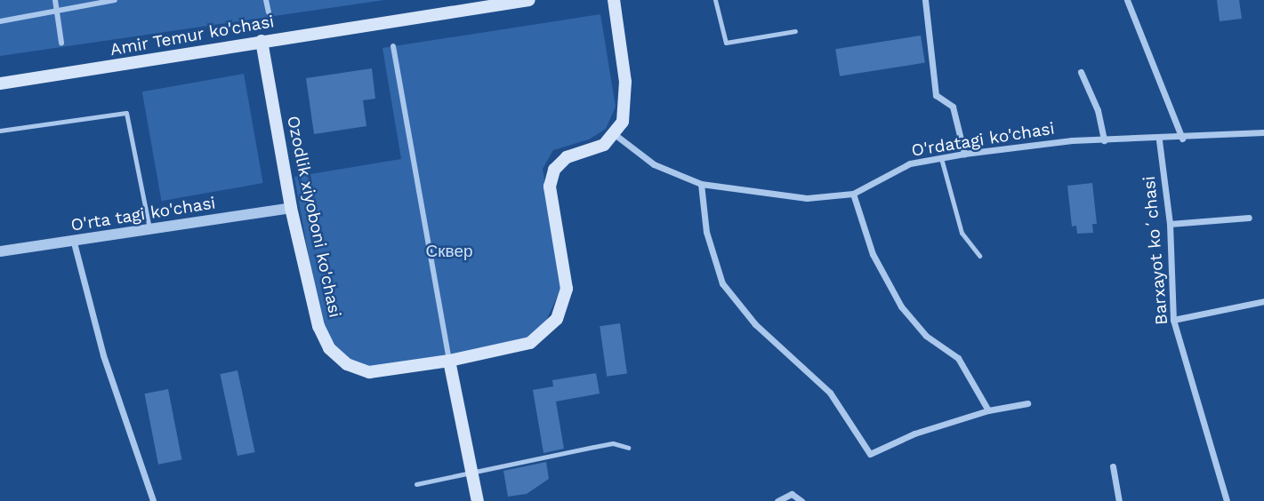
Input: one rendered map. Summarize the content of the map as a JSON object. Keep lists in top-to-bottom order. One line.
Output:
{"streets":{"main road":["Amir Temur ko'chasi","Ozodlik xiyoboni ko'chasi"],"street":["O'rdatagi ko'chasi","O'rta tagi ko'chasi","Barxayot koʻchasi"]},"crossings":[["Amir Temur ko'chasi","Ozodlik xiyoboni ko'chasi"],["O'rdatagi ko'chasi","Ozodlik xiyoboni ko'chasi"],["O'rdatagi ko'chasi","Barxayot koʻchasi"],["O'rta tagi ko'chasi","Ozodlik xiyoboni ko'chasi"]],"parks":["Сквер"]}
